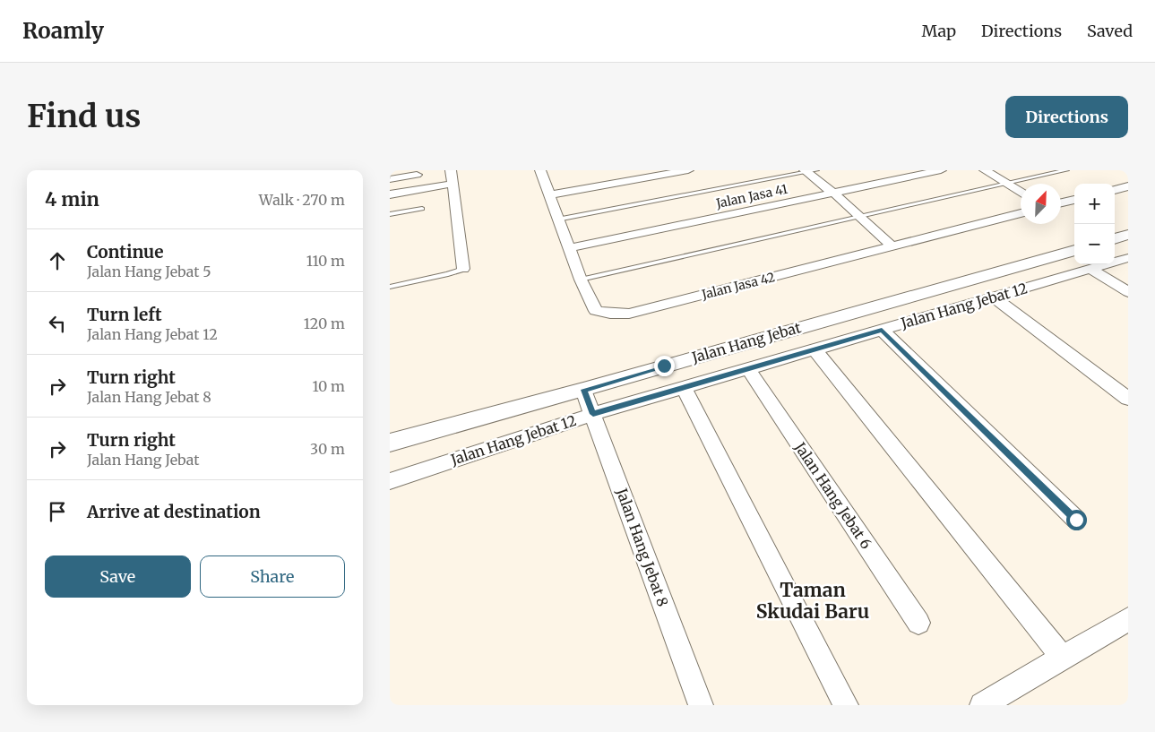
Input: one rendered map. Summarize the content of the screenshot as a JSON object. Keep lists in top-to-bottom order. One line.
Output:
{"streets":{"street":["Jalan Jasa 41","Jalan Jasa 42","Jalan Hang Jebat 12","Jalan Hang Jebat","Jalan Hang Jebat 6","Jalan Hang Jebat 8"]},"crossings":[["Jalan Jasa 41","Jalan Jasa 42"],["Jalan Hang Jebat 12","Jalan Hang Jebat 6"],["Jalan Hang Jebat 12","Jalan Hang Jebat 8"],["Jalan Hang Jebat","Jalan Hang Jebat 8"]],"districts":["Taman Skudai Baru"],"north":"top right","page":{"header":"Roamly","nav":["Map","Directions","Saved"],"buttons":["Directions",["Save","Share"]],"title":"Find us","heading":["4 min","Walk · 270 m"],"map_buttons":["+","−"],"list":[["Continue","Jalan Hang Jebat 5","110 m"],["Turn left","Jalan Hang Jebat 12","120 m"],["Turn right","Jalan Hang Jebat 8","10 m"],["Turn right","Jalan Hang Jebat","30 m"],"Arrive at destination"]}}
